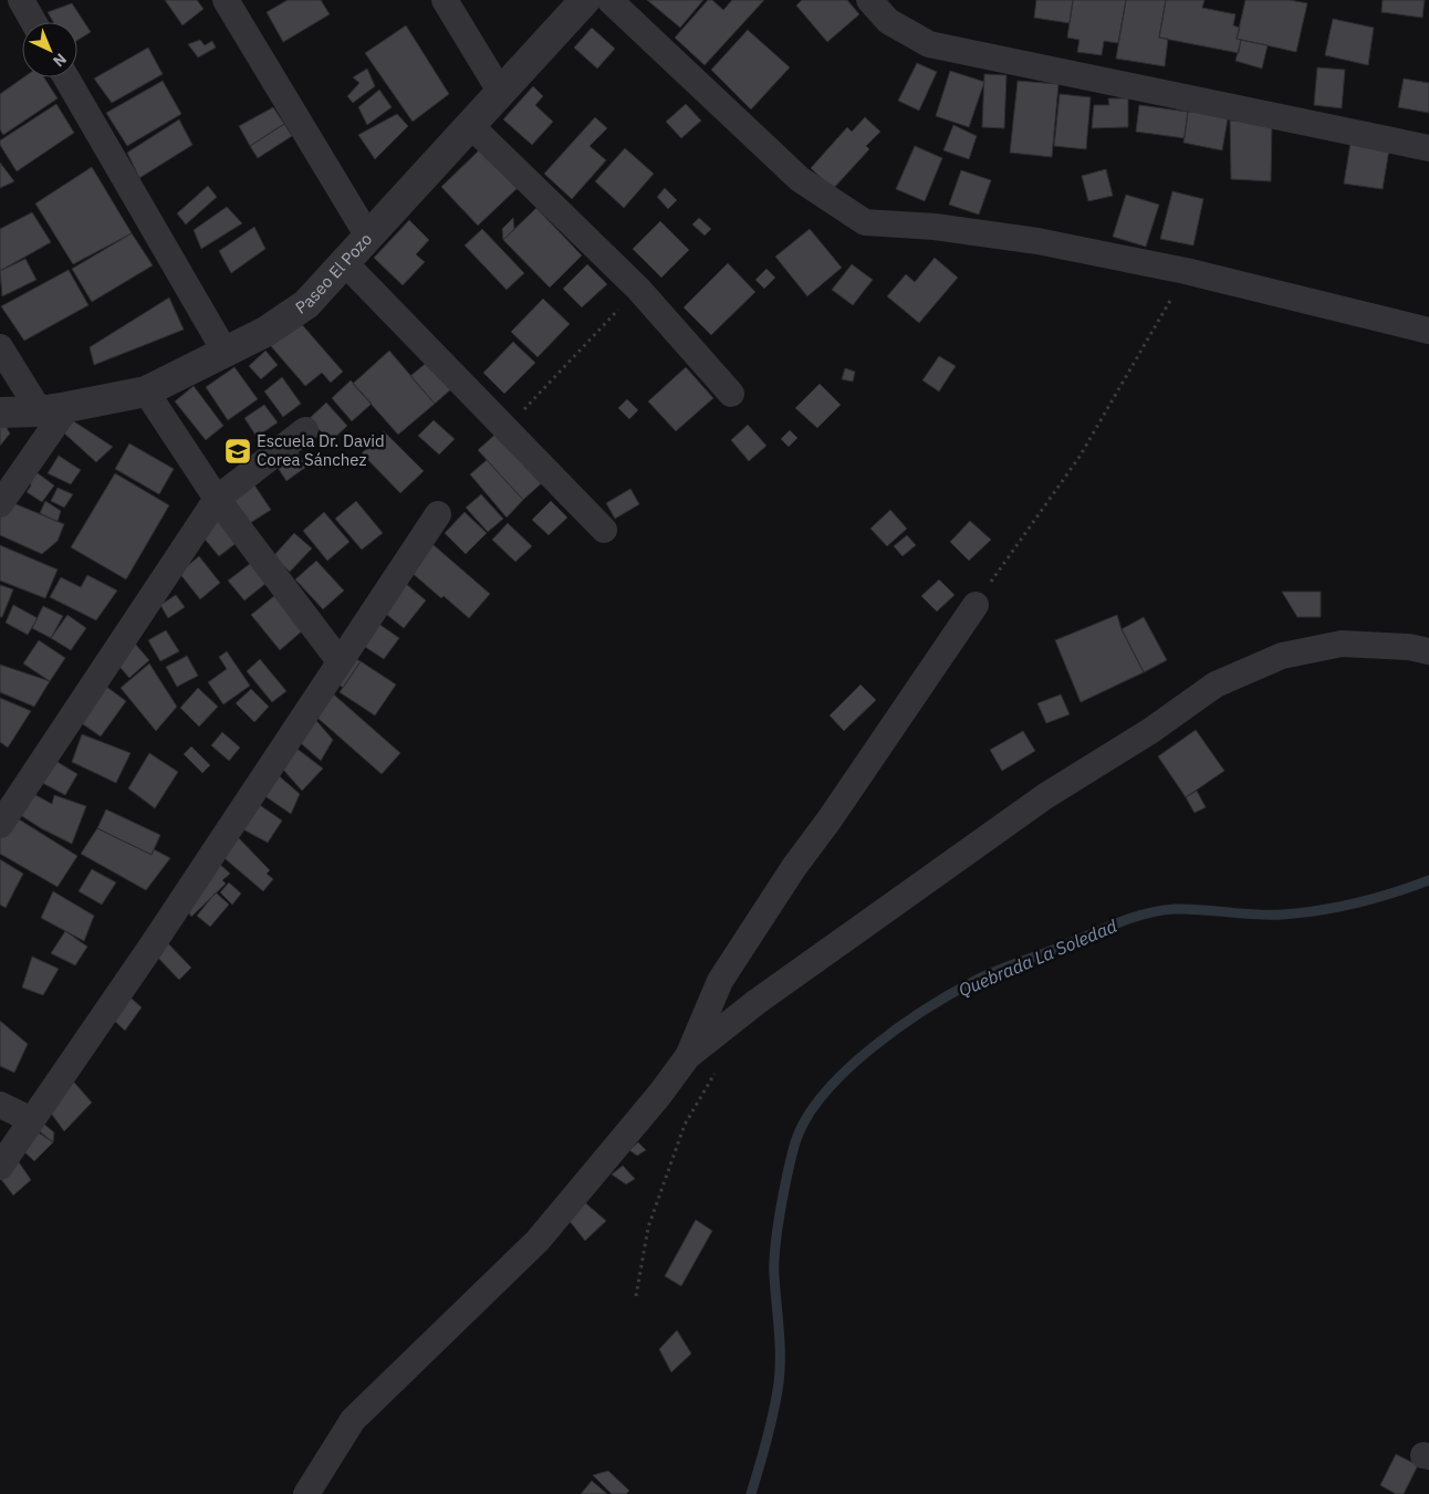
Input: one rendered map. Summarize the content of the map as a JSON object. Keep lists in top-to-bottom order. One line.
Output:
{"streets":{"street":["Paseo El Pozo"]},"water":["Quebrada La Soledad"],"places":{"school or university":["Escuela Dr. David Corea Sánchez"]},"north":"bottom right"}
